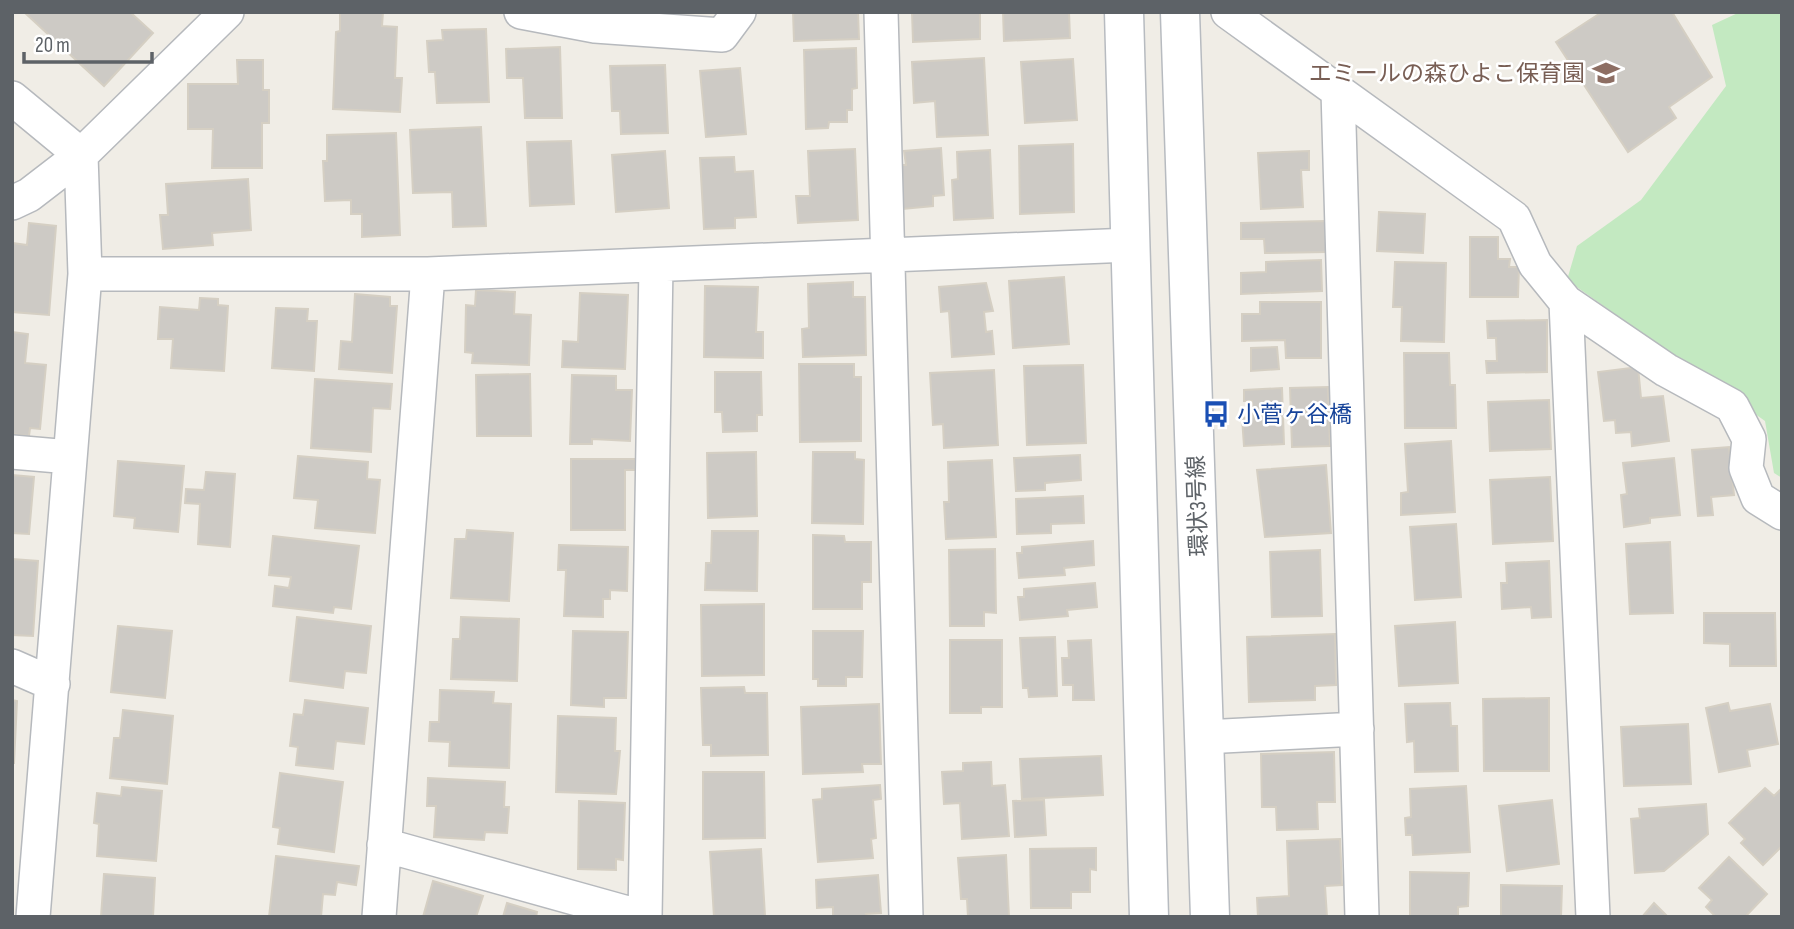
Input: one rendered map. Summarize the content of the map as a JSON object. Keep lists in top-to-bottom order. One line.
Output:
{"streets":{"street":["環状3号線"]},"places":{"school or university":["エミールの森ひよこ保育園"],"bus stop":["小菅ヶ谷橋"]},"scale_bar":"20 m"}
